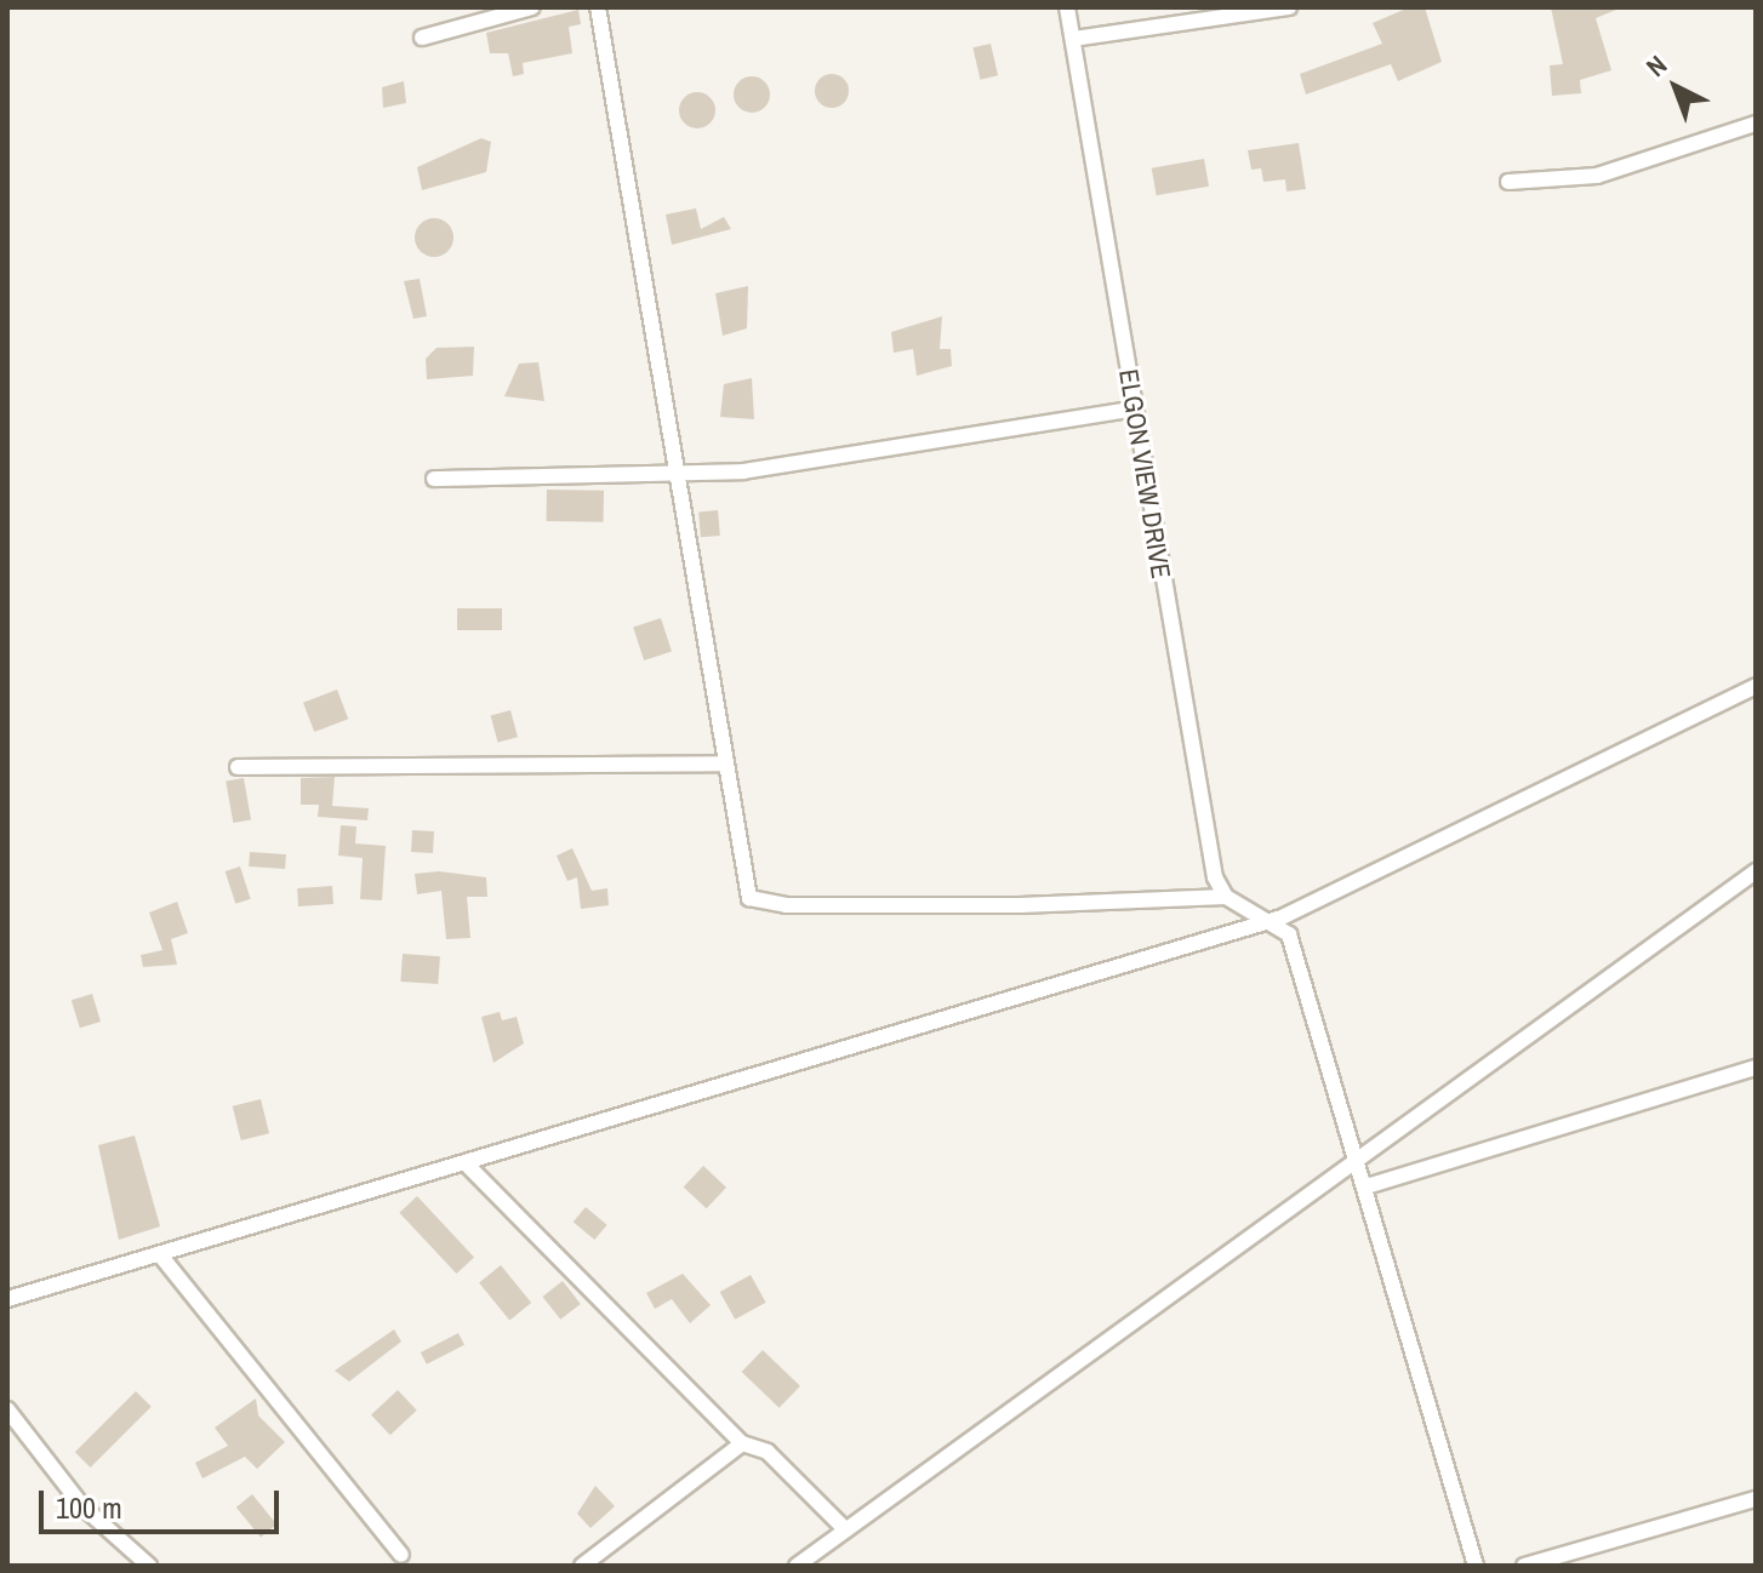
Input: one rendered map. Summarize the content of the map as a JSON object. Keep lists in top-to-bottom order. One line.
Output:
{"streets":{"street":["ELGON VIEW DRIVE"]},"scale_bar":"100 m","north":"top left"}
